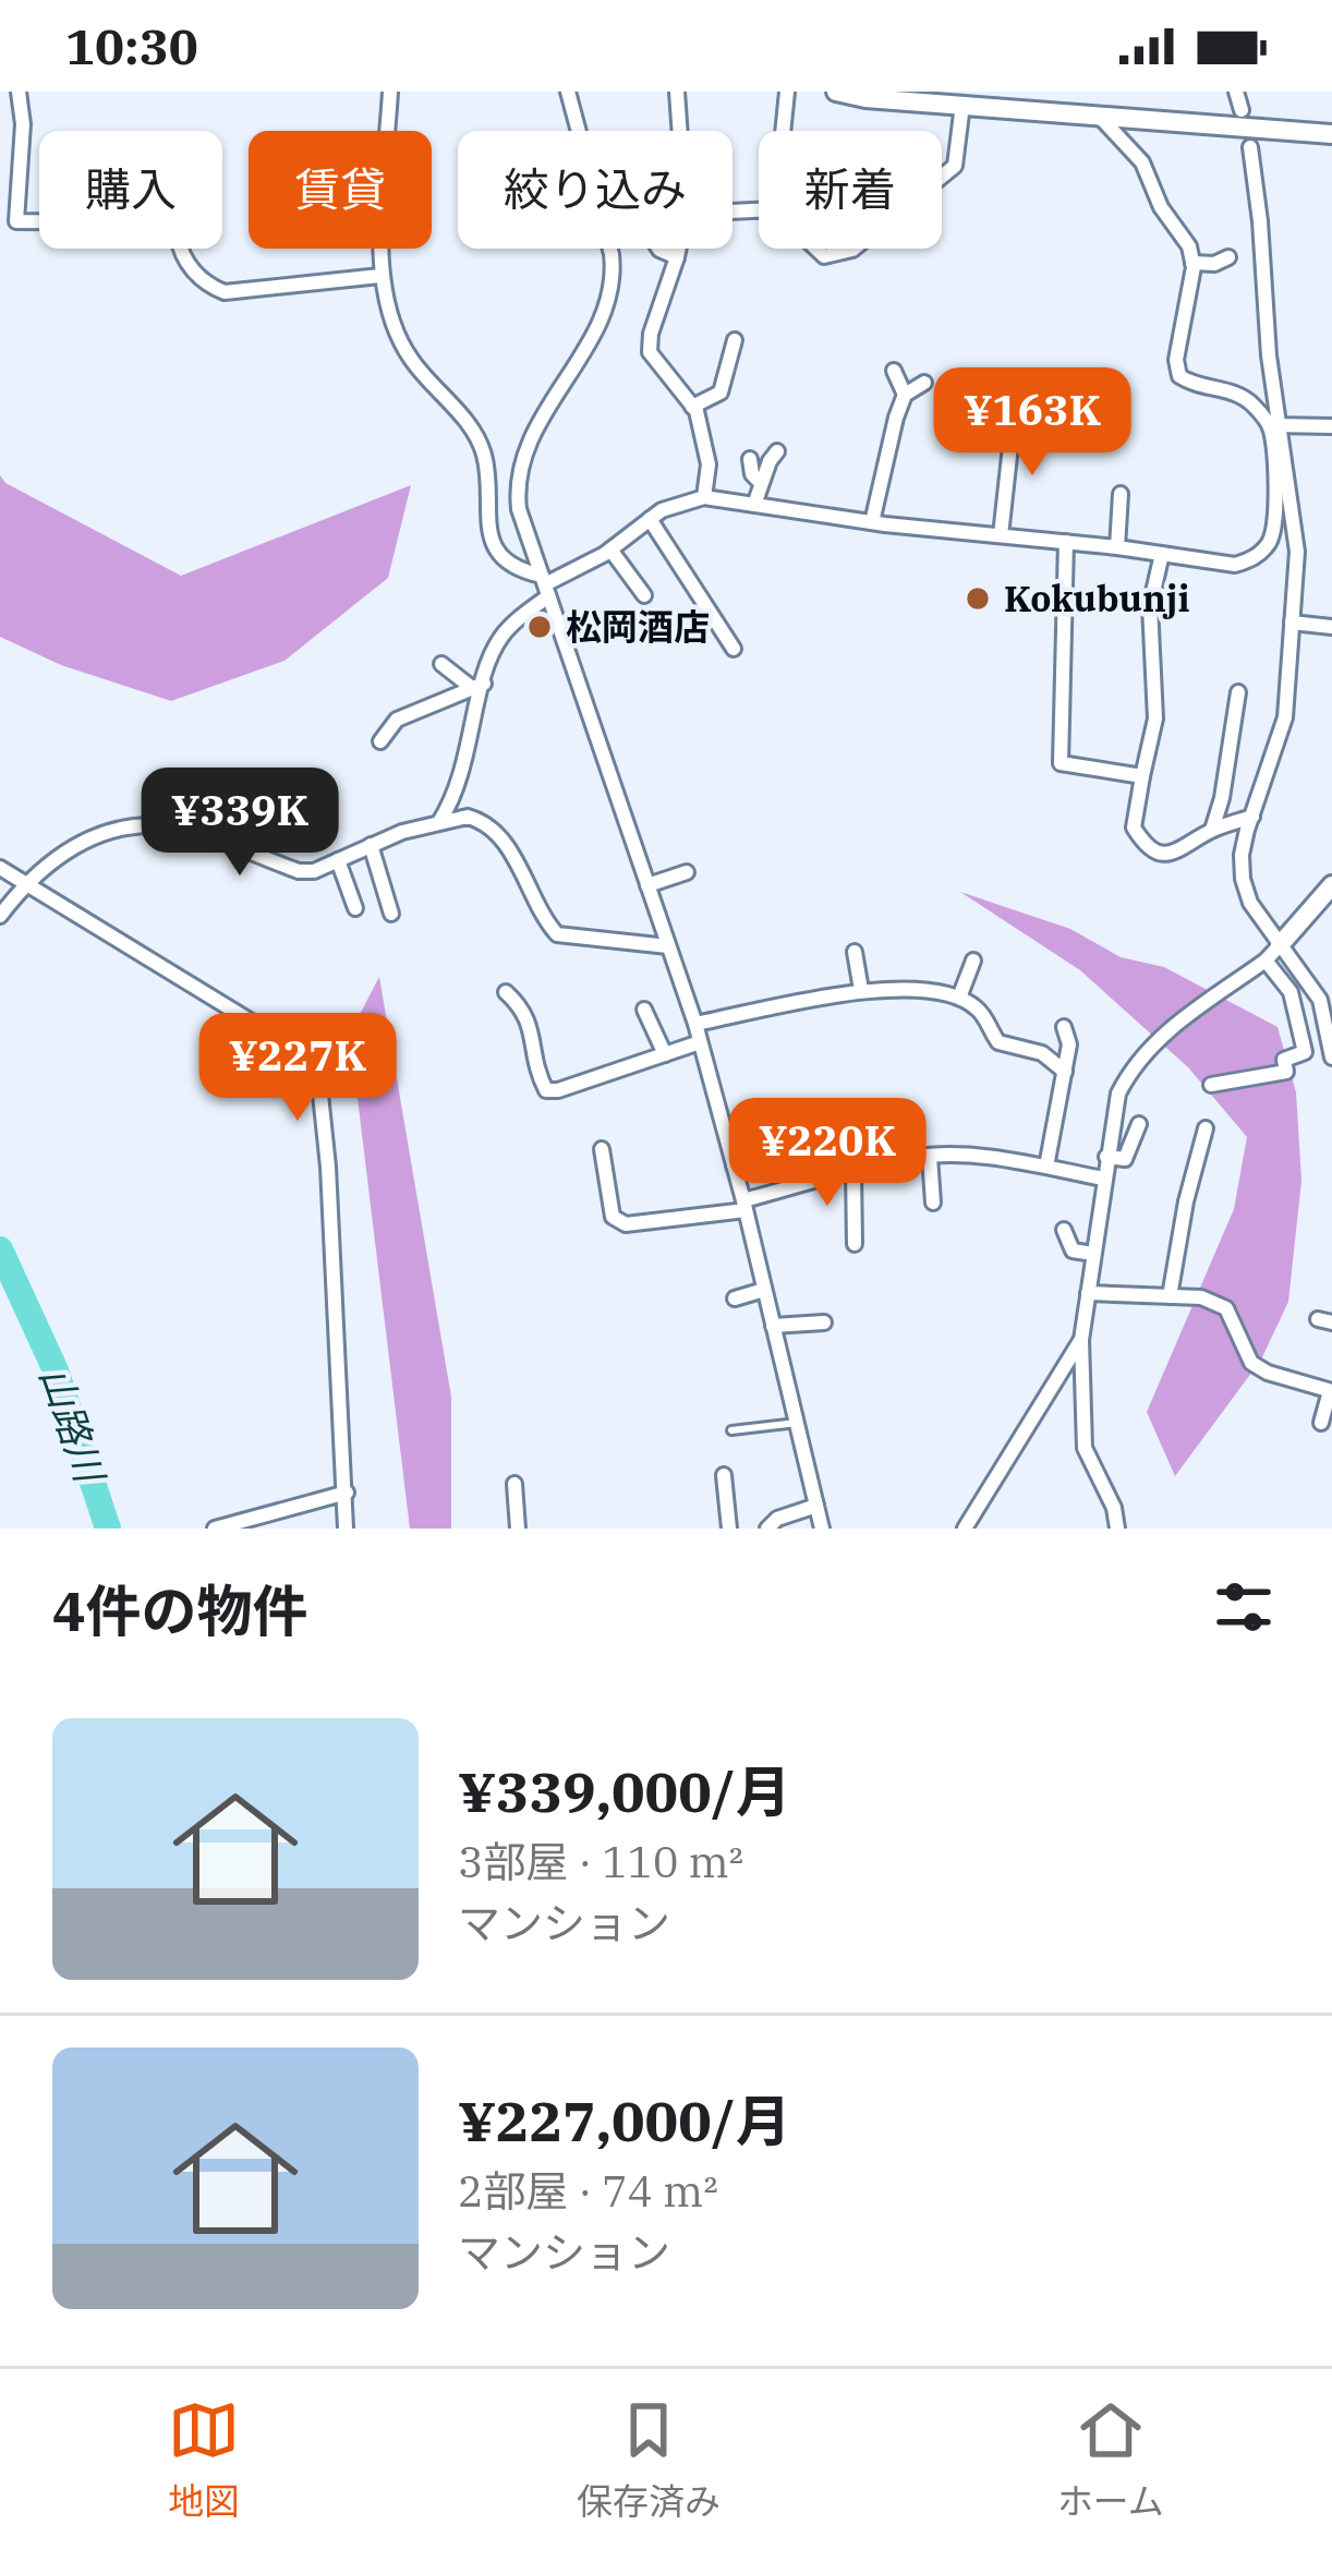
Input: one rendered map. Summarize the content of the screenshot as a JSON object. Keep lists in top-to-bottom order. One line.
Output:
{"water":["山路川"],"places":["Kokubunji","松岡酒店"],"page":{"status":"10:30","chip":["購入","賃貸","絞り込み","新着"],"price":["¥163K","¥339K","¥227K","¥220K"],"heading":"4件の物件","list":[{"name":"¥339,000/月","note":"3部屋 · 110 m² · マンション"},{"name":"¥227,000/月","note":"2部屋 · 74 m² · マンション"}],"tabs":["地図","保存済み","ホーム"]}}
